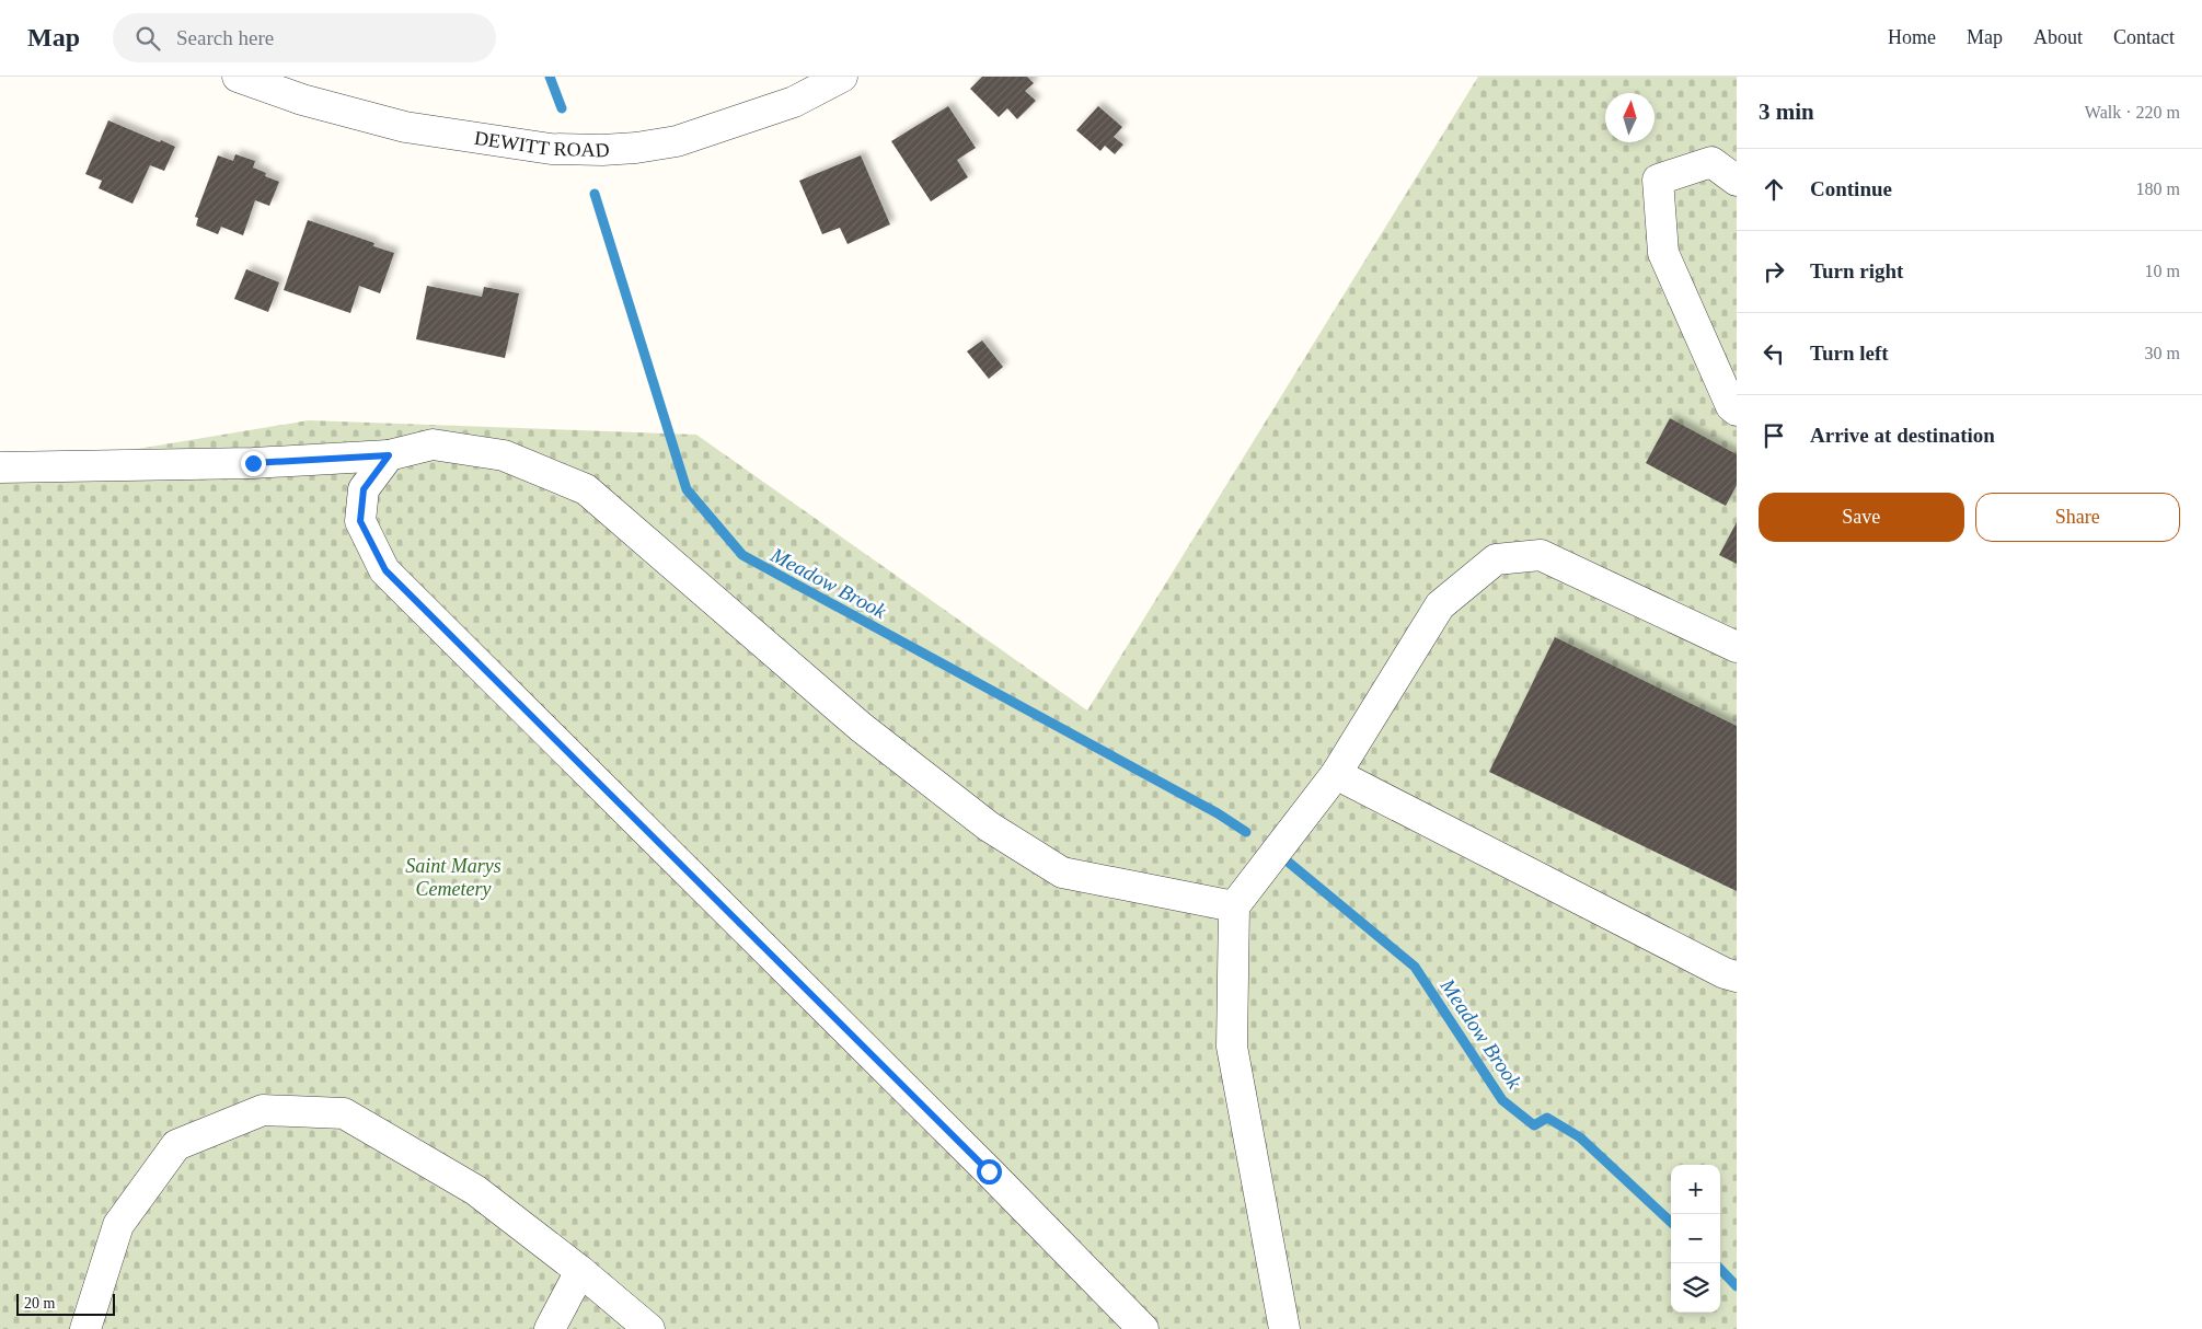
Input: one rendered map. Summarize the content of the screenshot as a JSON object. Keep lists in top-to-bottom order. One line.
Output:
{"streets":{"street":["DEWITT ROAD"]},"water":["Meadow Brook"],"parks":["Saint Marys Cemetery"],"scale_bar":"20 m","north":"top","page":{"header":"Map","search":"Search here","nav":["Home","Map","About","Contact"],"heading":["3 min","Walk · 220 m"],"list":[["Continue","180 m"],["Turn right","10 m"],["Turn left","30 m"],"Arrive at destination"],"buttons":["Save","Share"],"map_buttons":["+","−"],"scale":"20 m"}}
